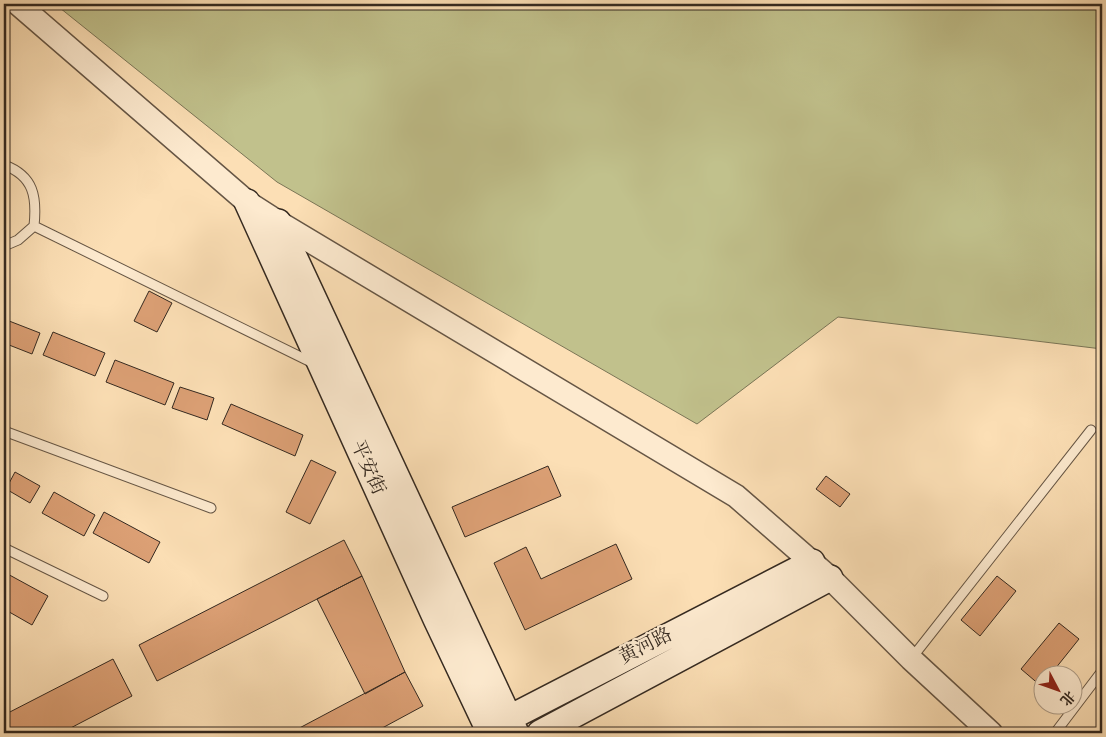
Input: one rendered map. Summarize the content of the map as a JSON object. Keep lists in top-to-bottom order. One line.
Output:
{"streets":{"main road":["平安街","黄河路"]},"crossings":[["平安街","黄河路"]],"north":"bottom right"}
